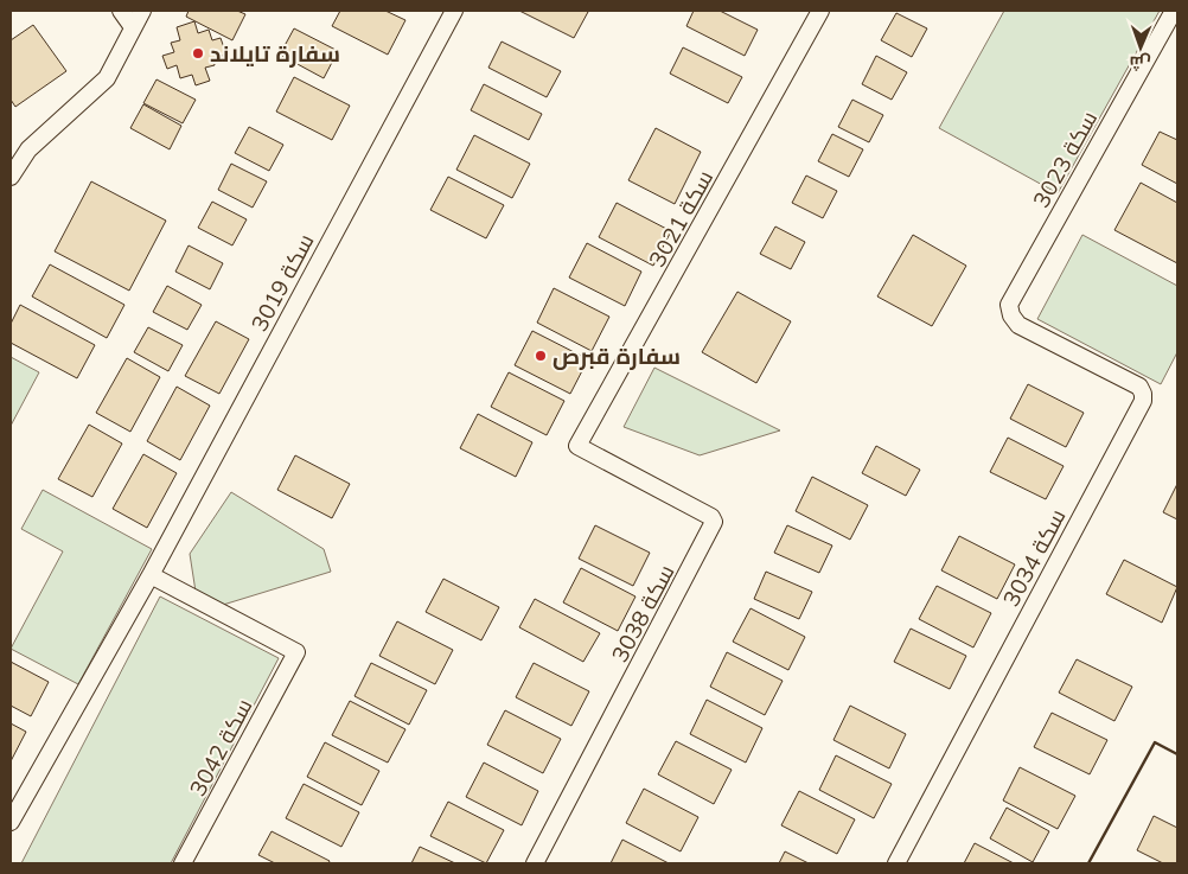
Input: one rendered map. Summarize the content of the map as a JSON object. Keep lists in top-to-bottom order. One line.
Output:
{"streets":{"street":["سكة 3023","سكة 3021","سكة 3019","سكة 3034","سكة 3038","سكة 3042"]},"crossings":[["سكة 3023","سكة 3034"],["سكة 3021","سكة 3038"],["سكة 3019","سكة 3042"]],"places":["سفارة تايلاند","سفارة قبرص"],"north":"bottom"}
